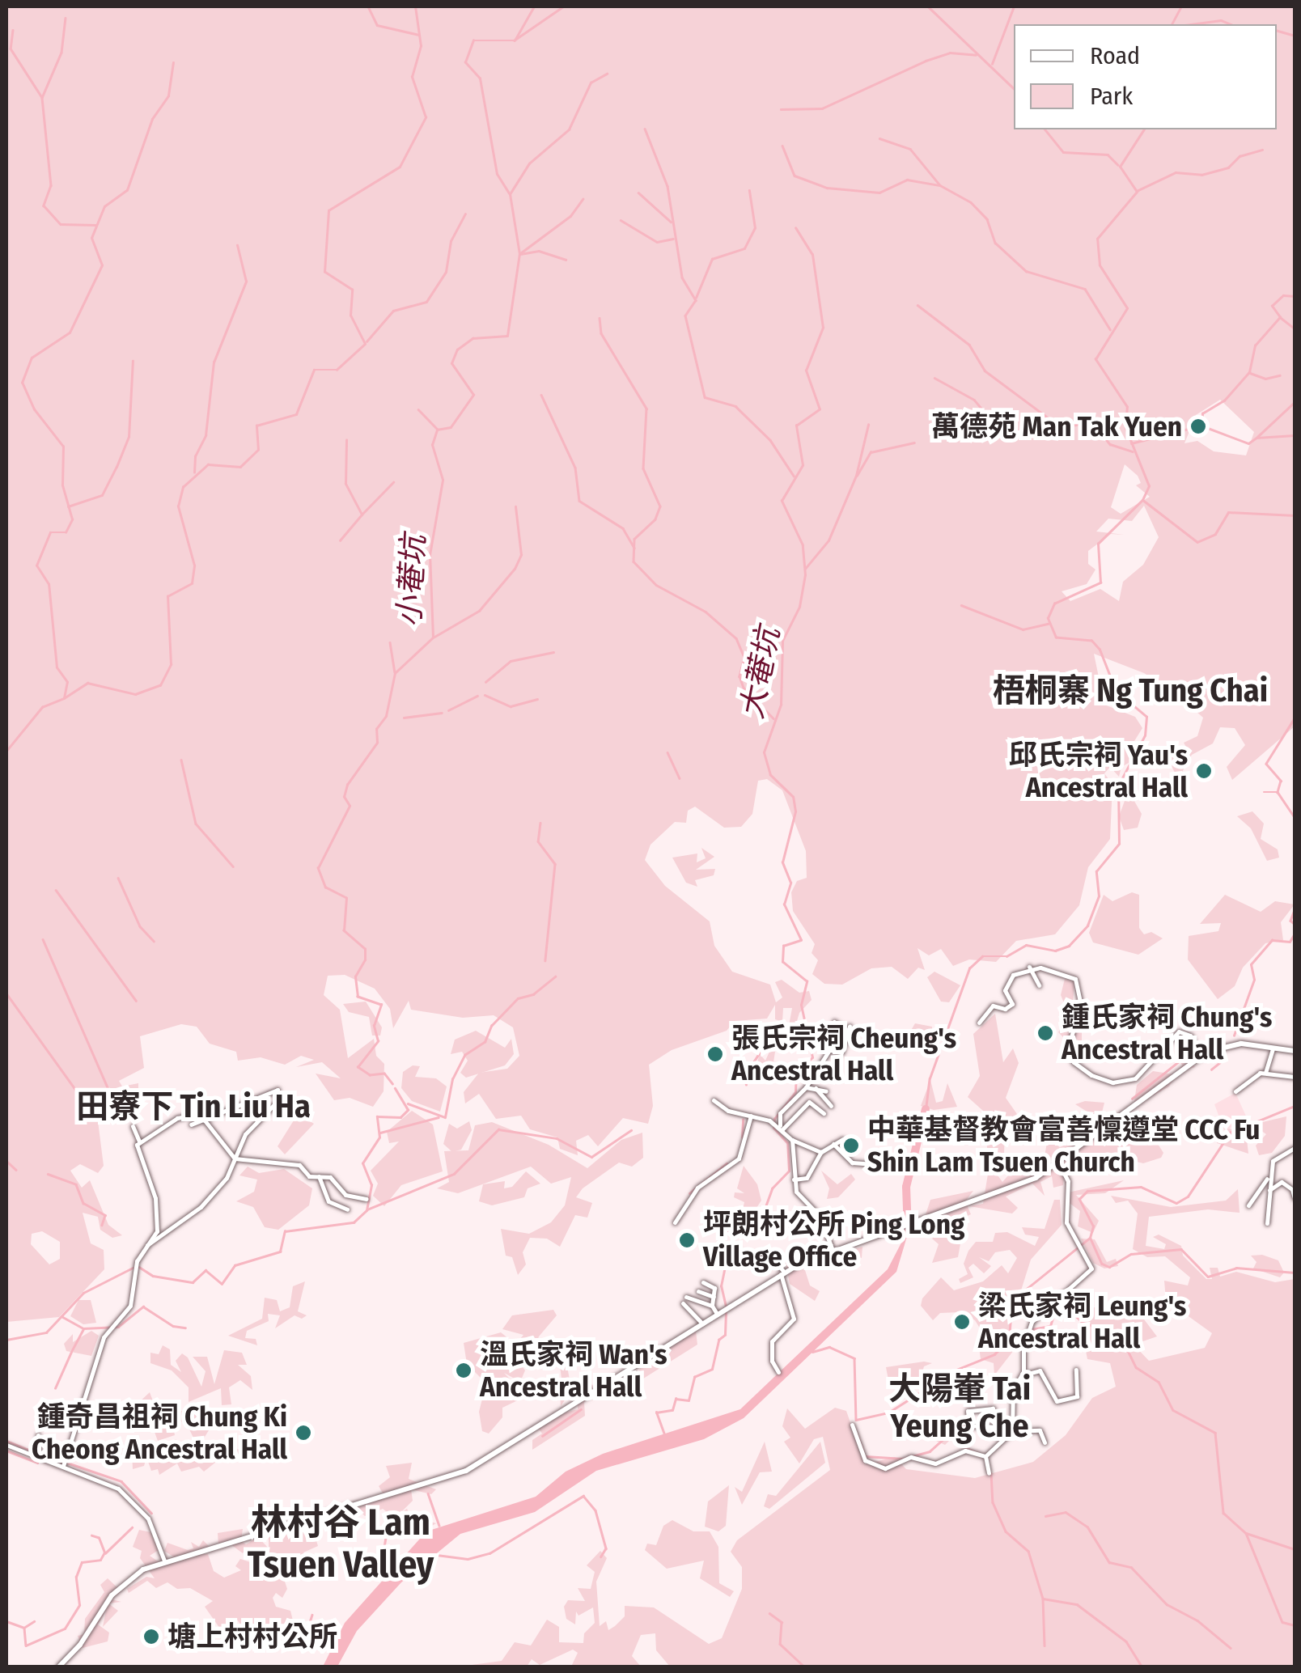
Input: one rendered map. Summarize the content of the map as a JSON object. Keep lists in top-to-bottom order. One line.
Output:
{"districts":["梧桐寨 Ng Tung Chai","田寮下 Tin Liu Ha","大陽輋 Tai Yeung Che","林村谷 Lam Tsuen Valley"],"water":["小菴坑","大菴坑"],"places":["萬德苑 Man Tak Yuen","邱氏宗祠 Yau's Ancestral Hall","鍾氏家祠 Chung's Ancestral Hall","張氏宗祠 Cheung's Ancestral Hall","中華基督教會富善懍遵堂 CCC Fu Shin Lam Tsuen Church","坪朗村公所 Ping Long Village Office","梁氏家祠 Leung's Ancestral Hall","溫氏家祠 Wan's Ancestral Hall","鍾奇昌祖祠 Chung Ki Cheong Ancestral Hall","塘上村村公所"],"legend":["Road","Park"]}
